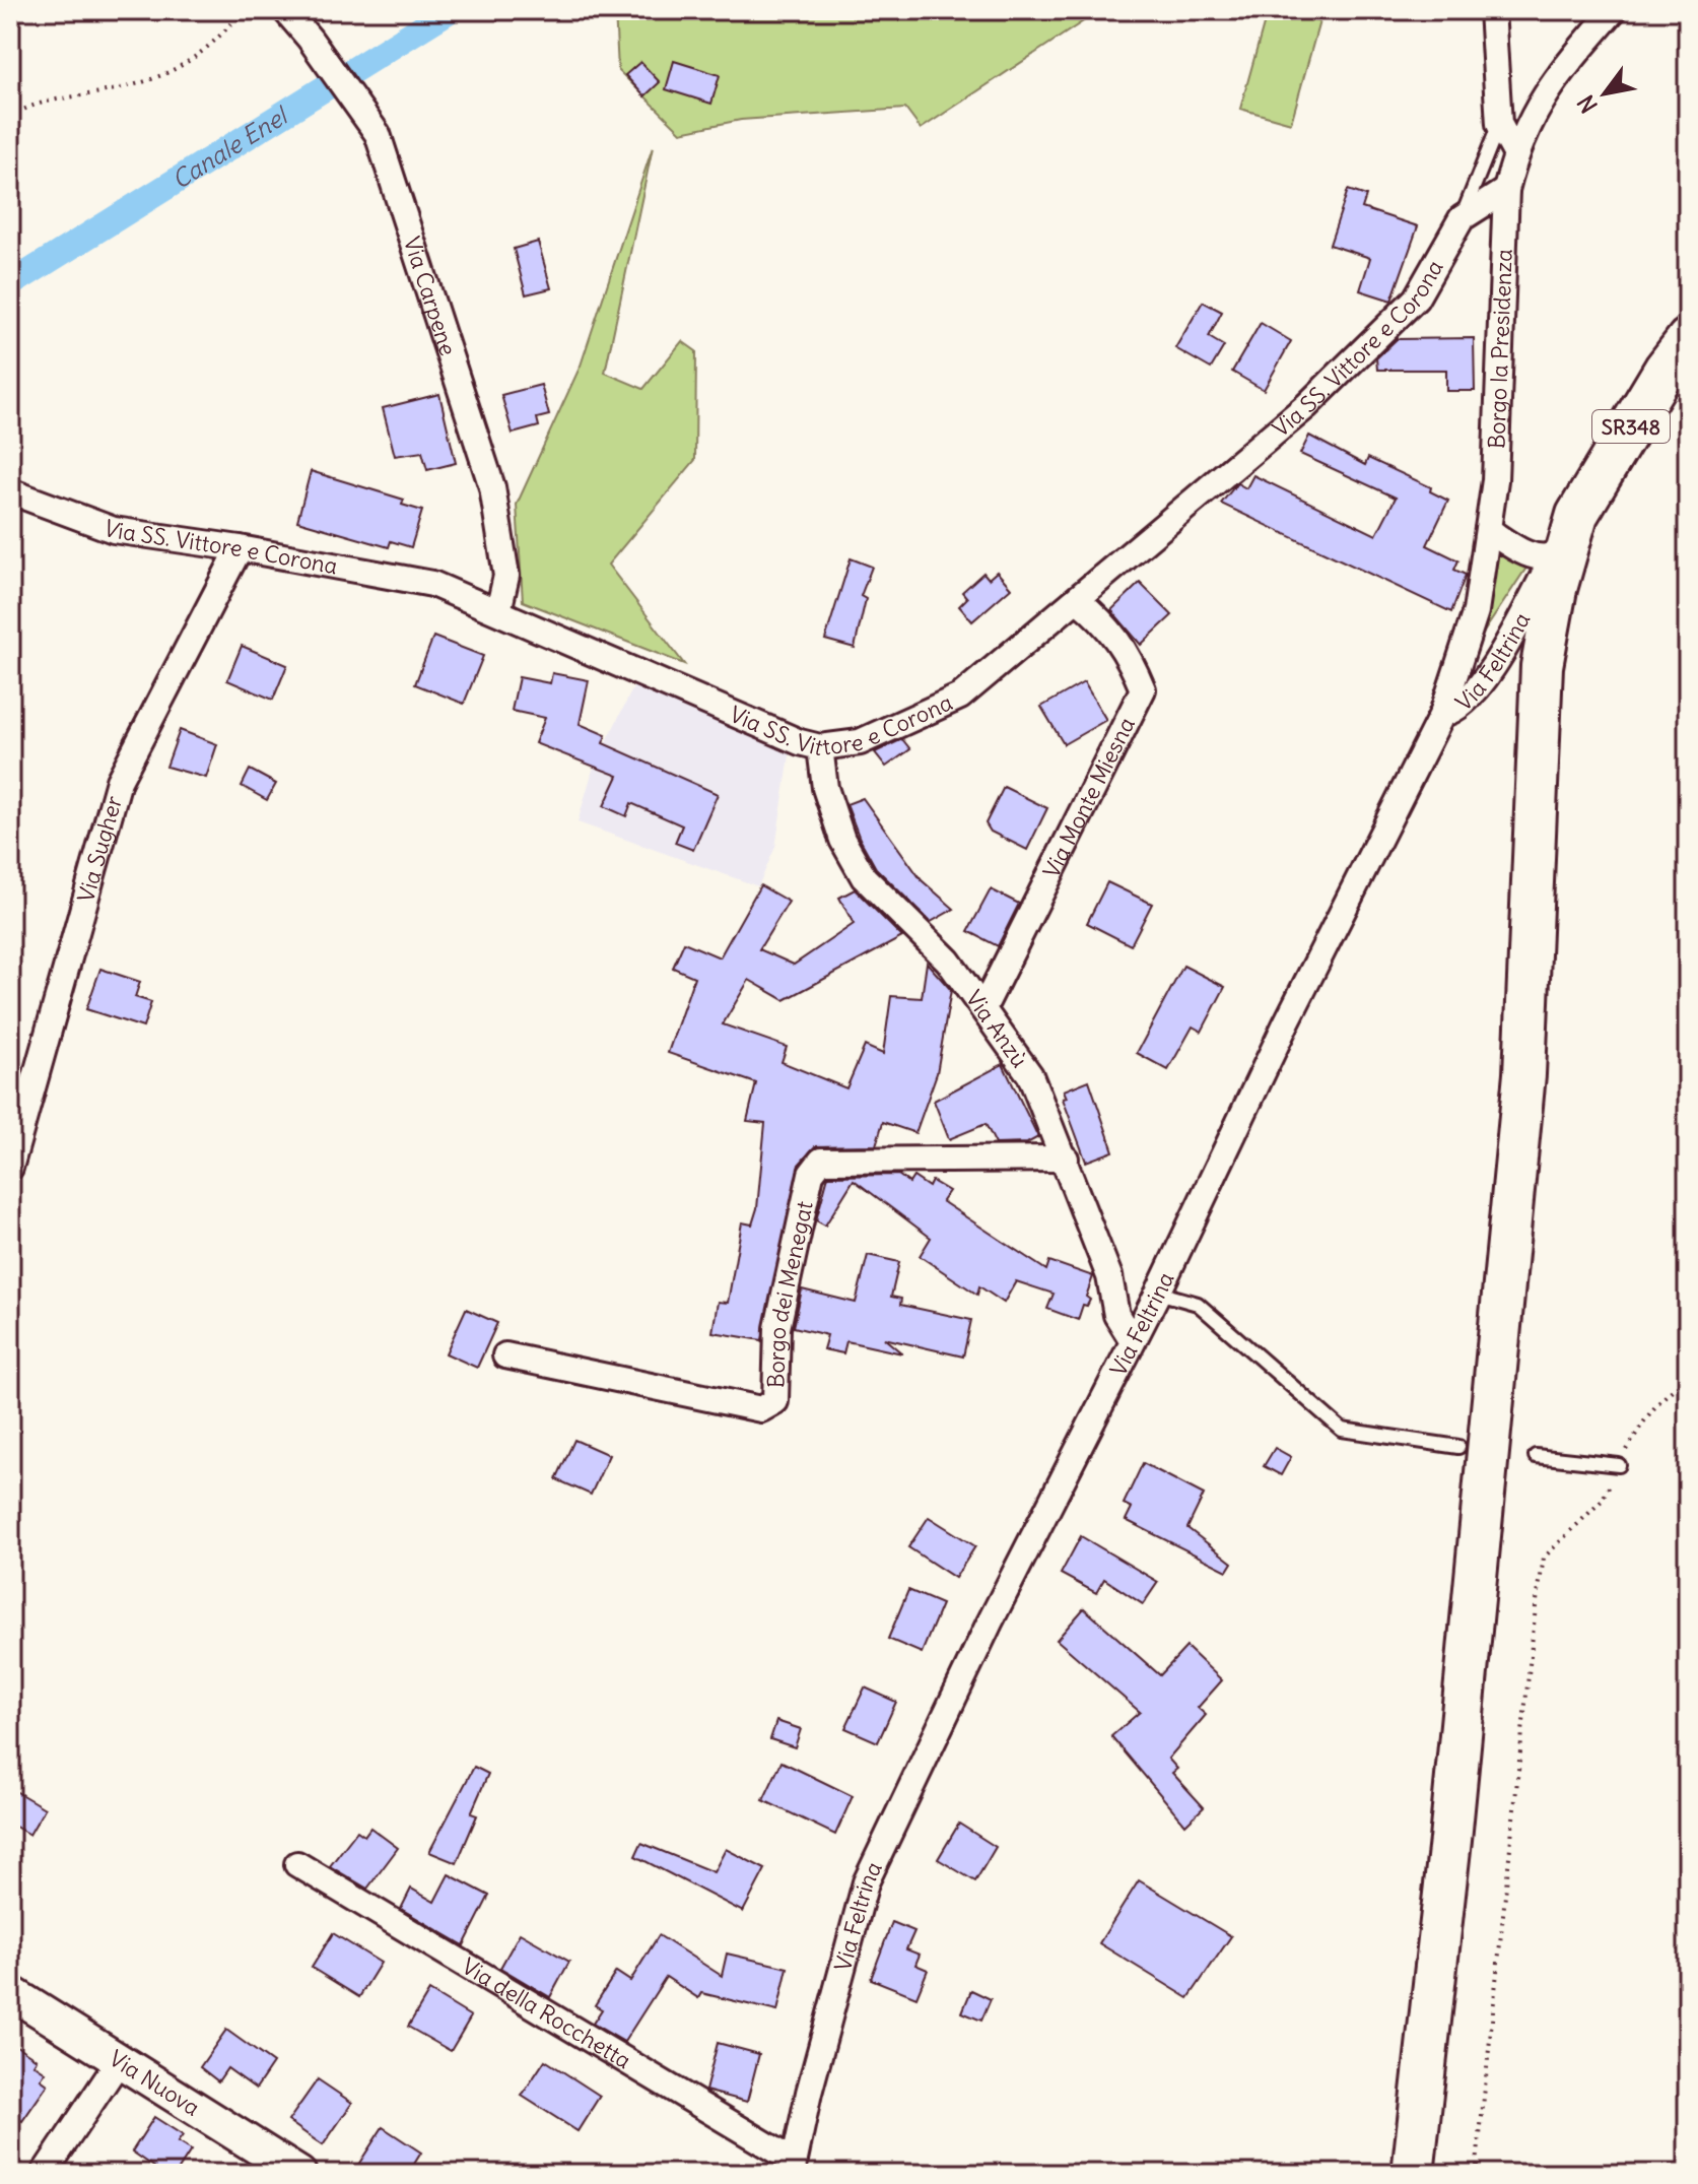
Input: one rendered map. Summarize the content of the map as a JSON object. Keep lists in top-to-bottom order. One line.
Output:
{"streets":{"main road":["SR348","Via Feltrina"],"street":["Via Carpene","Via SS. Vittore e Corona","Borgo la Presidenza","Via Monte Miesna","Via Sugher","Via Anzù","Borgo dei Menegat","Via della Rocchetta","Via Nuova"]},"crossings":[["Via Carpene","Via SS. Vittore e Corona"],["Via SS. Vittore e Corona","Borgo la Presidenza"],["Via SS. Vittore e Corona","Via Monte Miesna"],["Via SS. Vittore e Corona","Via Sugher"],["Via SS. Vittore e Corona","Via Anzù"],["Borgo la Presidenza","Via Feltrina"],["Via Feltrina","Via Anzù"],["Via Feltrina","Via della Rocchetta"],["Via Monte Miesna","Via Anzù"],["Via Anzù","Borgo dei Menegat"]],"water":["Canale Enel"],"north":"bottom left"}
